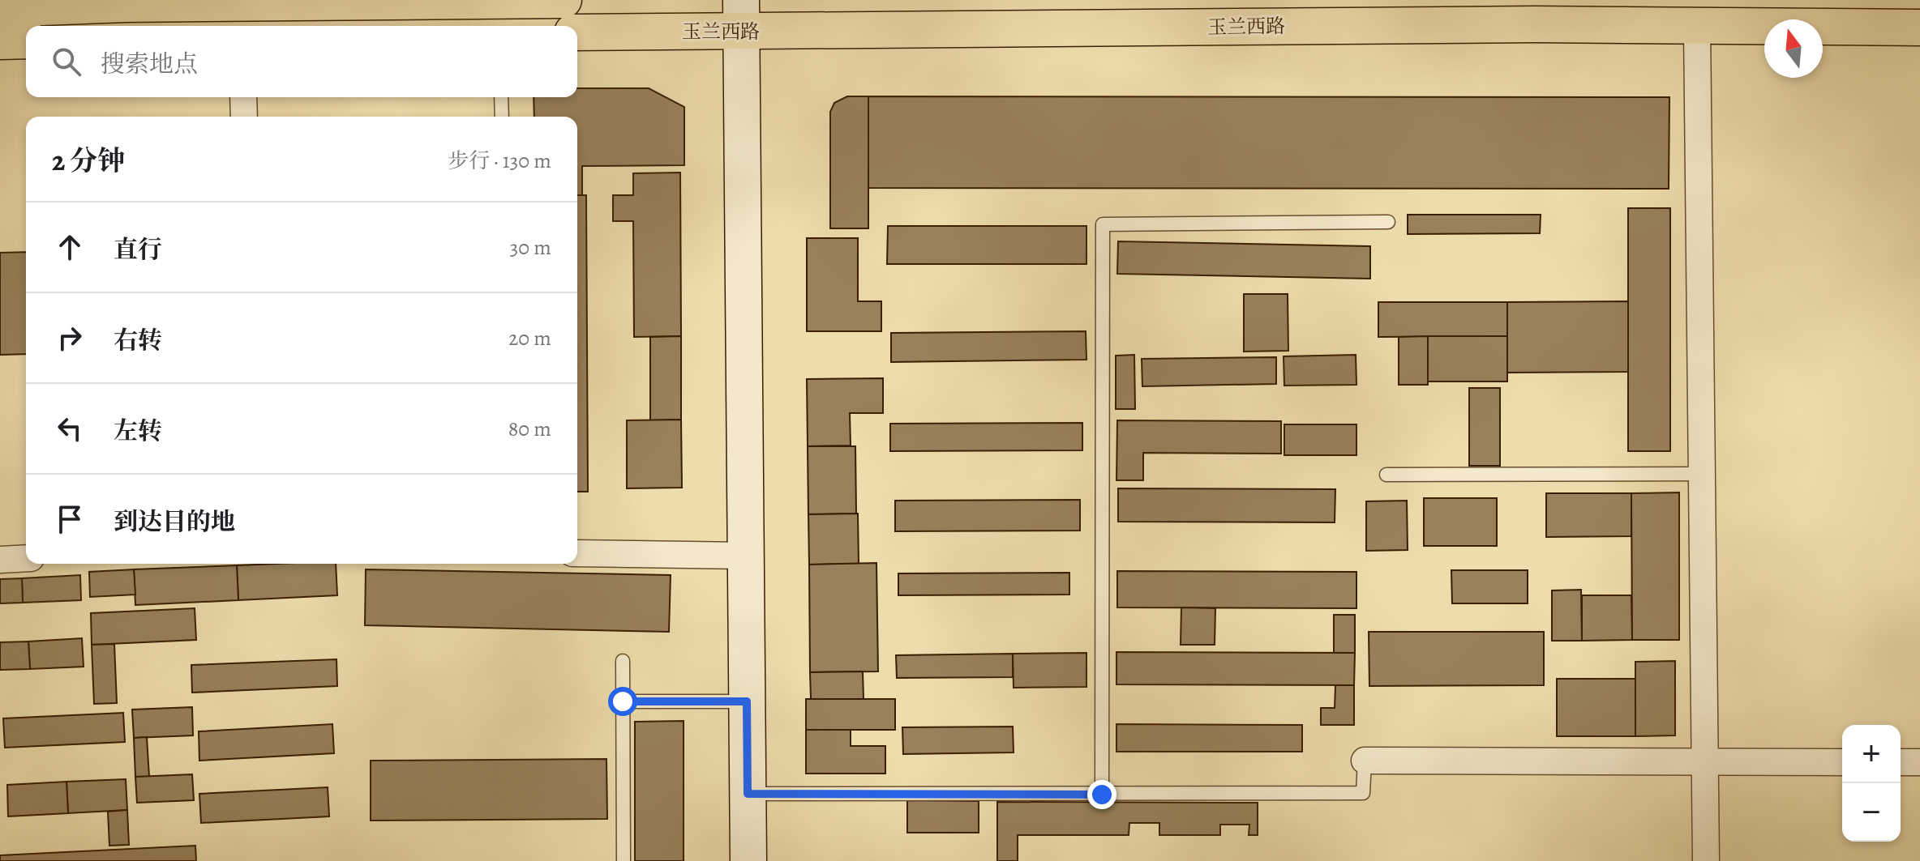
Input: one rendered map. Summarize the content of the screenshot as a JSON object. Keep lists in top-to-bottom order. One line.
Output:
{"streets":{"highway":["玉兰西路"]},"north":"top","page":{"search":"搜索地点","heading":["2 分钟","步行 · 130 m"],"list":[["直行","30 m"],["右转","20 m"],["左转","80 m"],"到达目的地"],"map_buttons":["+","−"]}}
